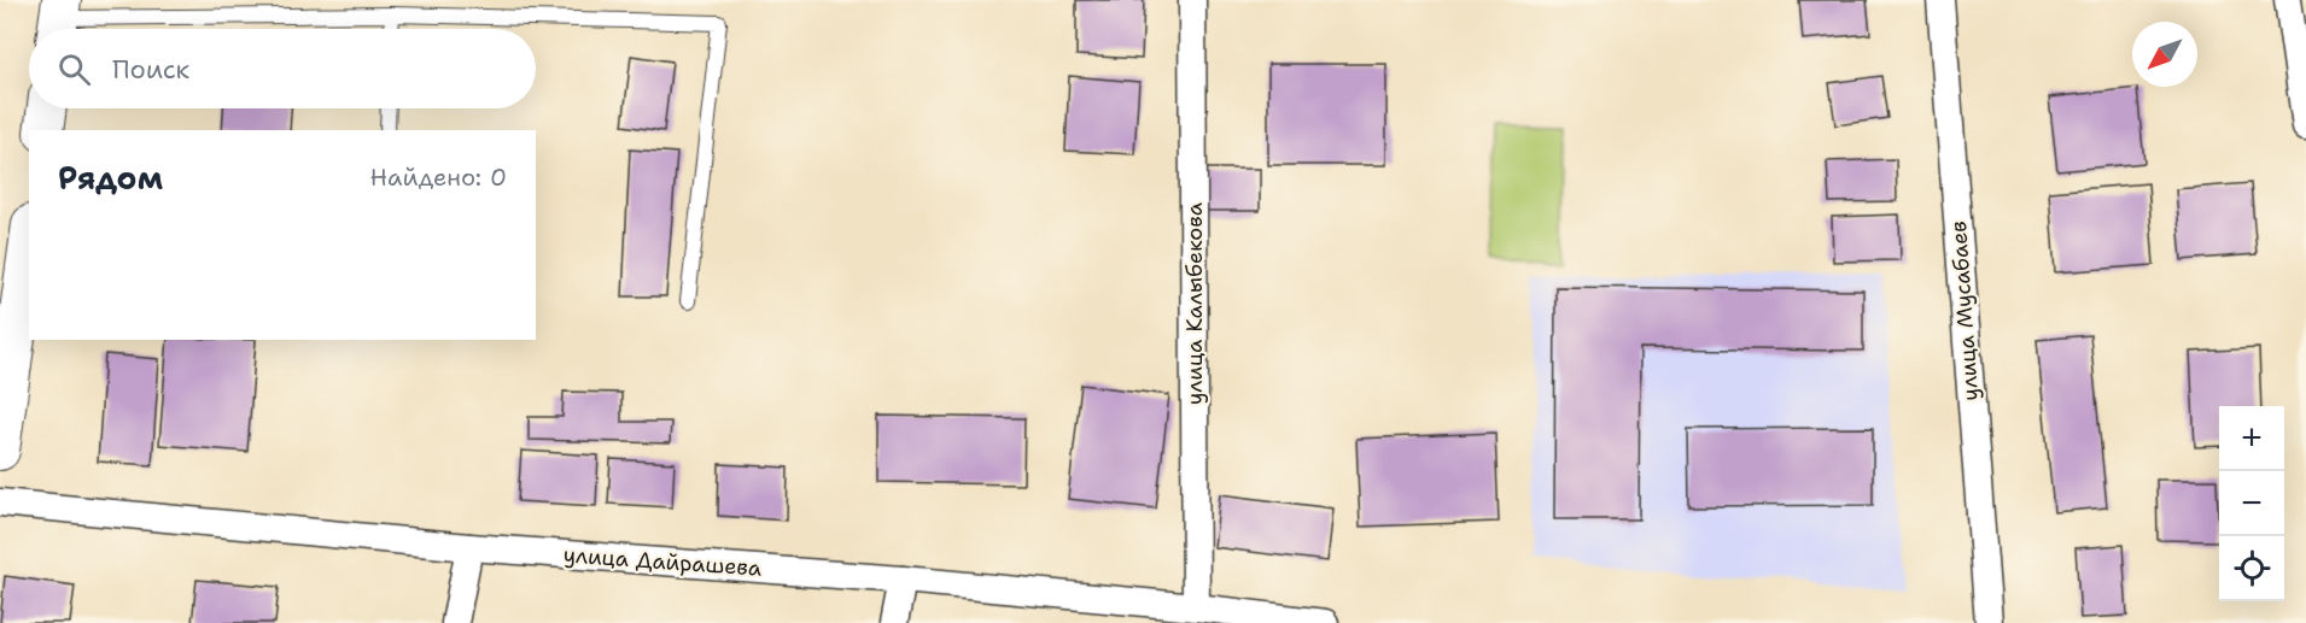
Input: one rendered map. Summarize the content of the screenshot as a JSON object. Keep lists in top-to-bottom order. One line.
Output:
{"streets":{"street":["улица Калыбекова","улица Мусабаев","улица Дайрашева"]},"crossings":[["улица Калыбекова","улица Дайрашева"]],"north":"bottom left","page":{"search":"Поиск","heading":["Рядом","Найдено: 0"],"map_buttons":["+","−"]}}
